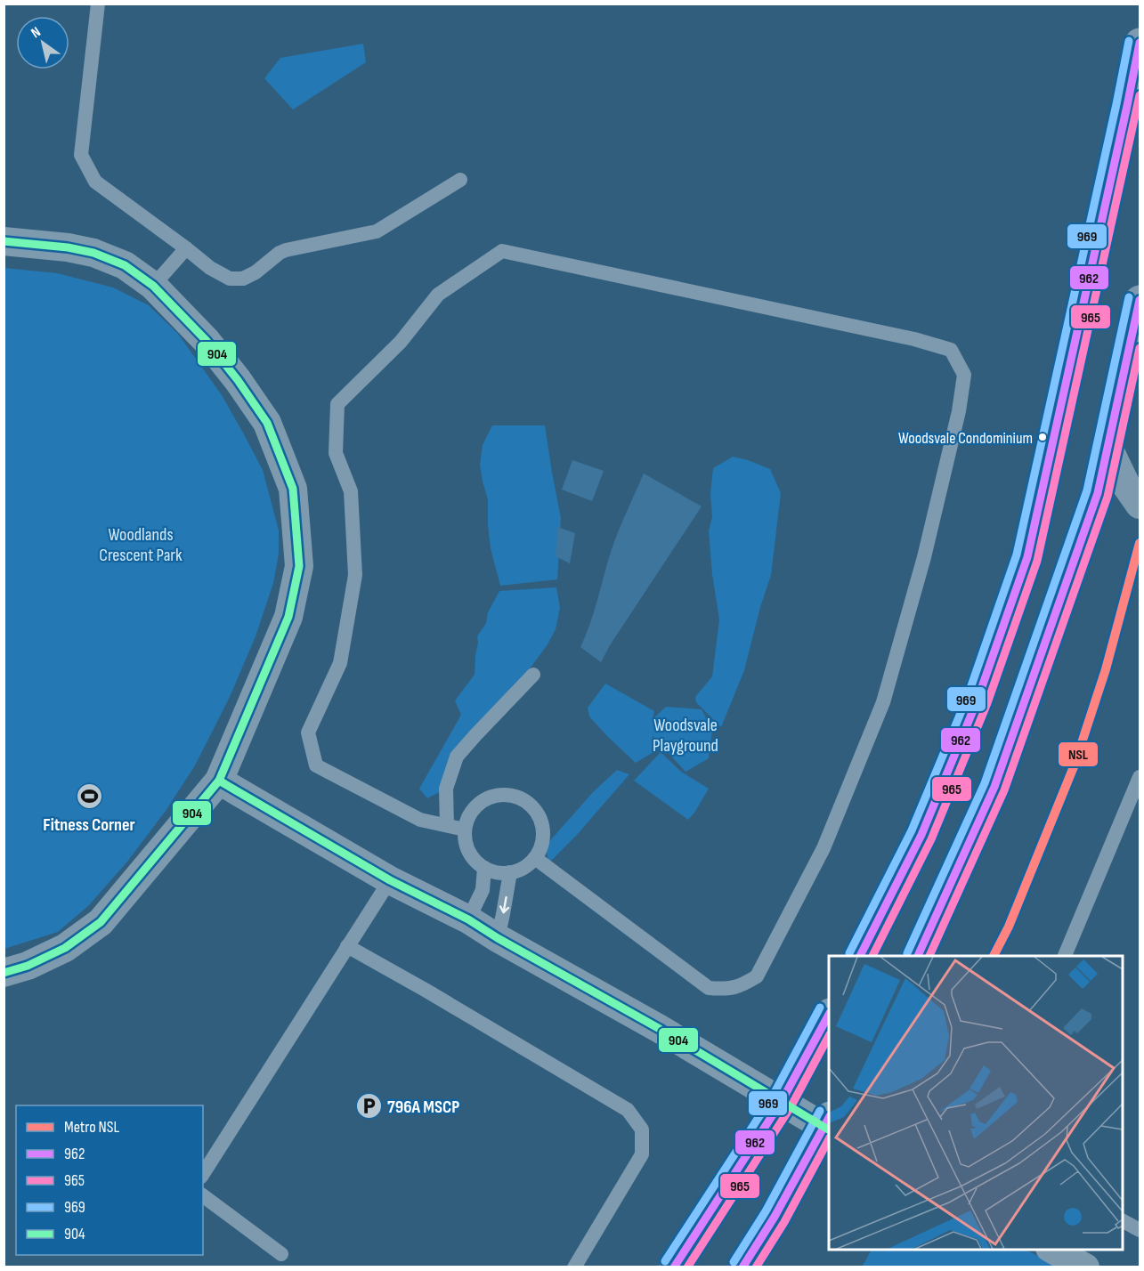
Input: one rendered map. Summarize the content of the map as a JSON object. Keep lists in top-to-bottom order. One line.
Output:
{"parks":["Woodlands Crescent Park","Woodsvale Playground"],"places":{"other":["Woodsvale Condominium"],"sports":["Fitness Corner"],"parking":["796A MSCP"]},"lines":["transit line 969","transit line 962","transit line 965","transit line 904","metro line NSL"],"legend":["Metro NSL","962","965","969","904"],"north":"top left"}
